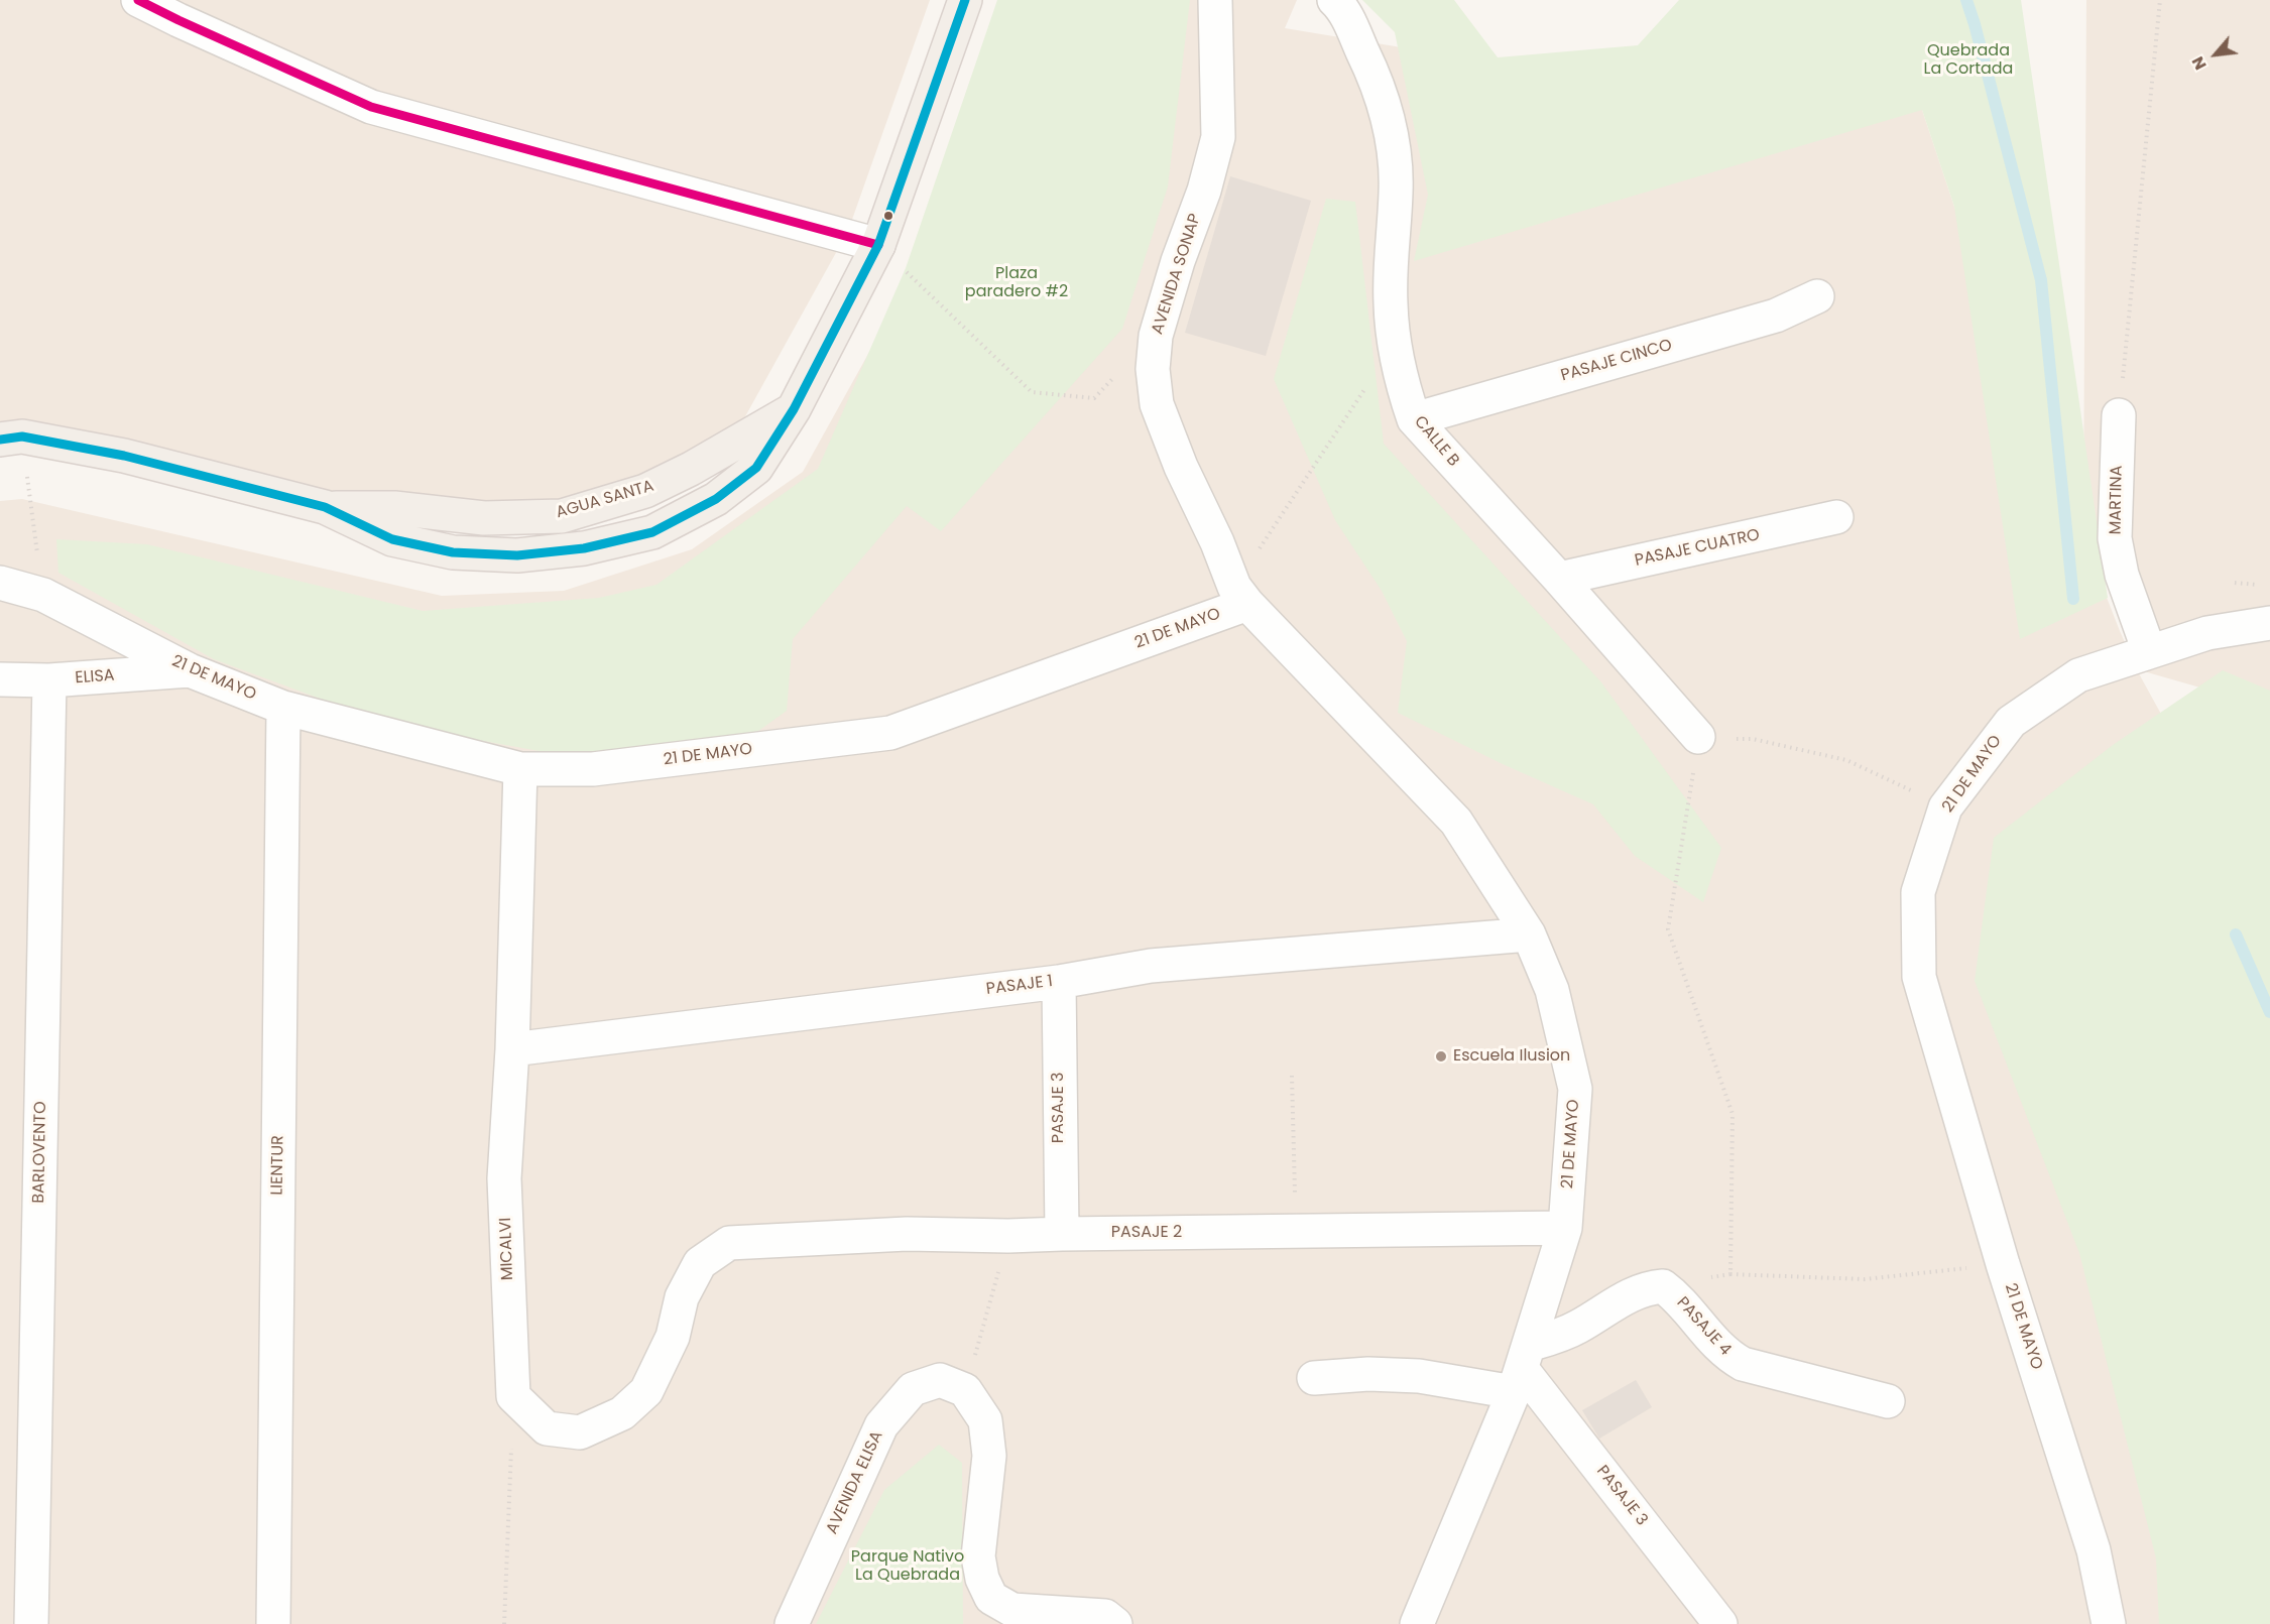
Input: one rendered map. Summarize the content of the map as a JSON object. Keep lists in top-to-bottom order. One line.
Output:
{"streets":{"street":["AVENIDA SONAP","PASAJE CINCO","CALLE B","MARTINA","PASAJE CUATRO","21 DE MAYO","ELISA","PASAJE 1","PASAJE 3","BARLOVENTO","LIENTUR","PASAJE 2","MICALVI","PASAJE 4","AVENIDA ELISA"]},"crossings":[["AVENIDA SONAP","21 DE MAYO"],["PASAJE CINCO","CALLE B"],["CALLE B","PASAJE CUATRO"],["MARTINA","21 DE MAYO"],["21 DE MAYO","ELISA"],["21 DE MAYO","PASAJE 1"],["21 DE MAYO","PASAJE 3"],["21 DE MAYO","LIENTUR"],["21 DE MAYO","PASAJE 2"],["21 DE MAYO","MICALVI"],["21 DE MAYO","PASAJE 4"],["ELISA","BARLOVENTO"],["PASAJE 1","PASAJE 3"],["PASAJE 1","MICALVI"],["PASAJE 3","PASAJE 2"],["PASAJE 3","PASAJE 4"],["PASAJE 2","MICALVI"]],"parks":["Quebrada La Cortada","Plaza paradero #2","Parque Nativo La Quebrada"],"places":["Escuela Ilusion"],"north":"bottom left"}
